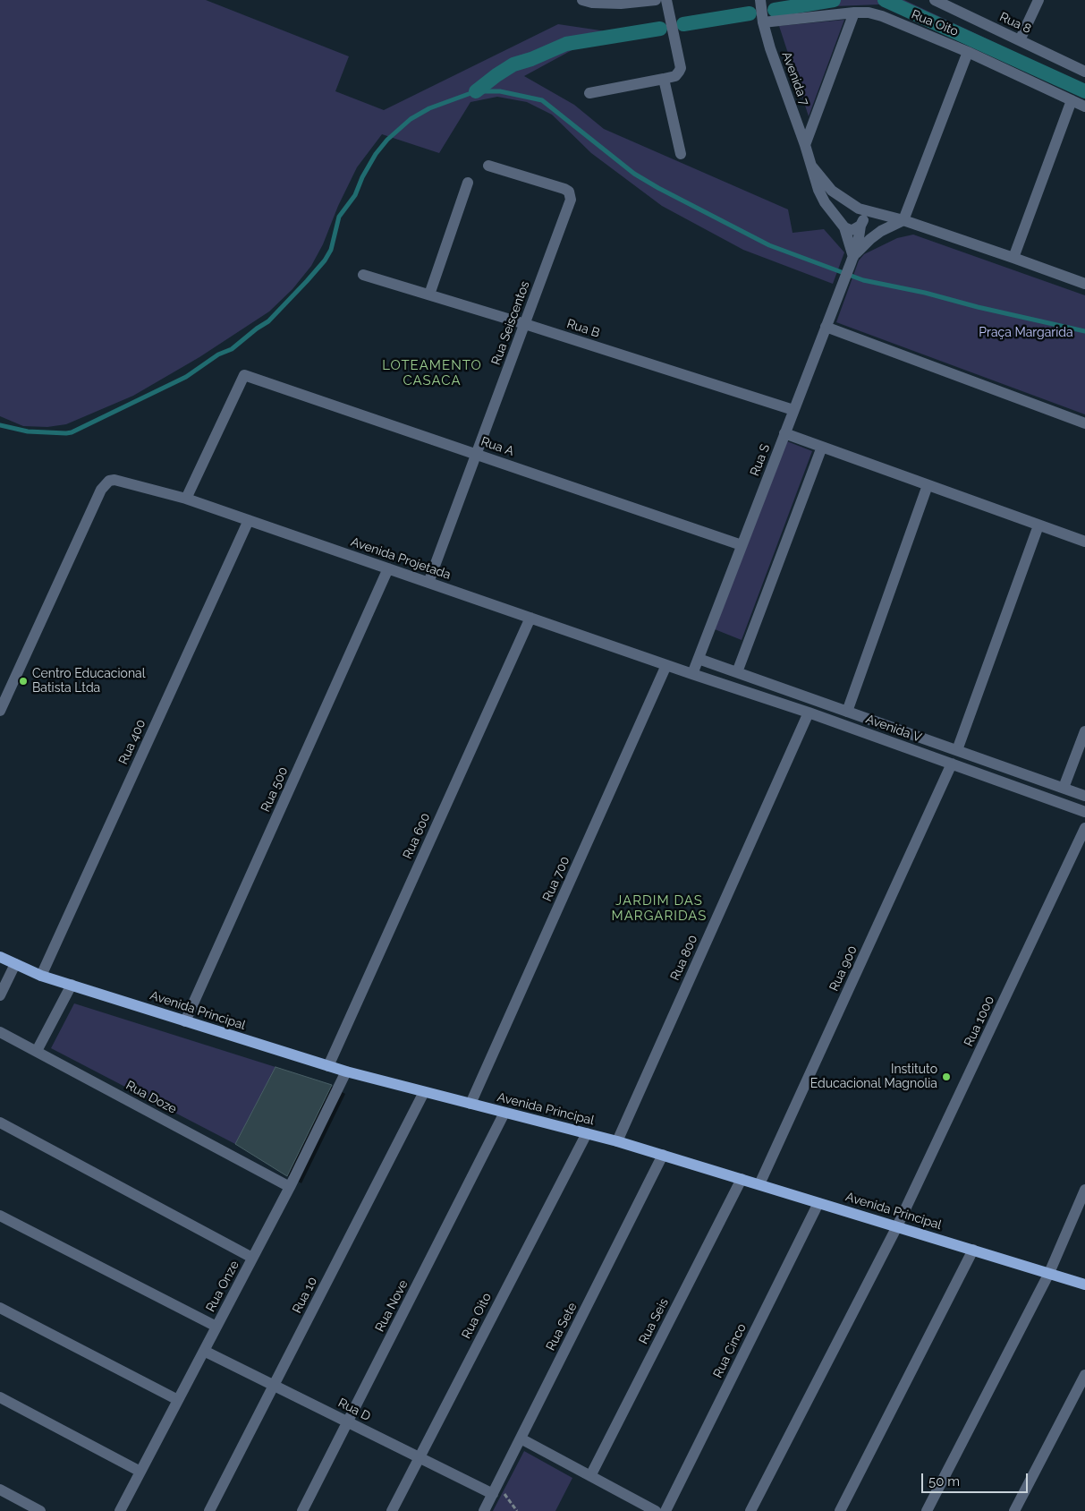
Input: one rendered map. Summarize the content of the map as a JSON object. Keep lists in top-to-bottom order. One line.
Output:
{"streets":{"main road":["Avenida Principal"],"street":["Rua Oito","Rua 8","Avenida 7","Rua Seiscentos","Rua B","Rua A","Rua S","Avenida Projetada","Avenida V","Rua 400","Rua 500","Rua 600","Rua 700","Rua 800","Rua 900","Rua 1000","Rua Doze","Rua Onze","Rua 10","Rua Nove","Rua Seis","Rua Sete","Rua Cinco","Rua D"]},"crossings":[["Rua Oito","Avenida 7"],["Rua Oito","Avenida Principal"],["Rua Oito","Rua D"],["Avenida 7","Rua S"],["Rua Seiscentos","Rua B"],["Rua Seiscentos","Rua A"],["Rua Seiscentos","Avenida Projetada"],["Rua B","Rua S"],["Rua A","Rua S"],["Rua A","Avenida Projetada"],["Rua S","Avenida Projetada"],["Rua S","Avenida V"],["Avenida Projetada","Avenida V"],["Avenida Projetada","Rua 400"],["Avenida Projetada","Rua 500"],["Avenida Projetada","Rua 600"],["Avenida Projetada","Rua 700"],["Avenida V","Rua 800"],["Avenida V","Rua 900"],["Rua 400","Avenida Principal"],["Rua 500","Avenida Principal"],["Rua 600","Avenida Principal"],["Rua 700","Avenida Principal"],["Rua 800","Avenida Principal"],["Rua 900","Avenida Principal"],["Avenida Principal","Rua 1000"],["Avenida Principal","Rua Onze"],["Avenida Principal","Rua 10"],["Avenida Principal","Rua Nove"],["Avenida Principal","Rua Seis"],["Avenida Principal","Rua Sete"],["Avenida Principal","Rua Cinco"],["Rua Doze","Rua Onze"],["Rua Onze","Rua D"],["Rua 10","Rua D"],["Rua Nove","Rua D"],["Rua Sete","Rua D"]],"districts":["LOTEAMENTO CASACA","JARDIM DAS MARGARIDAS"],"parks":["Praça Margarida"],"places":["Centro Educacional Batista Ltda","Instituto Educacional Magnolia"],"scale_bar":"50 m"}
